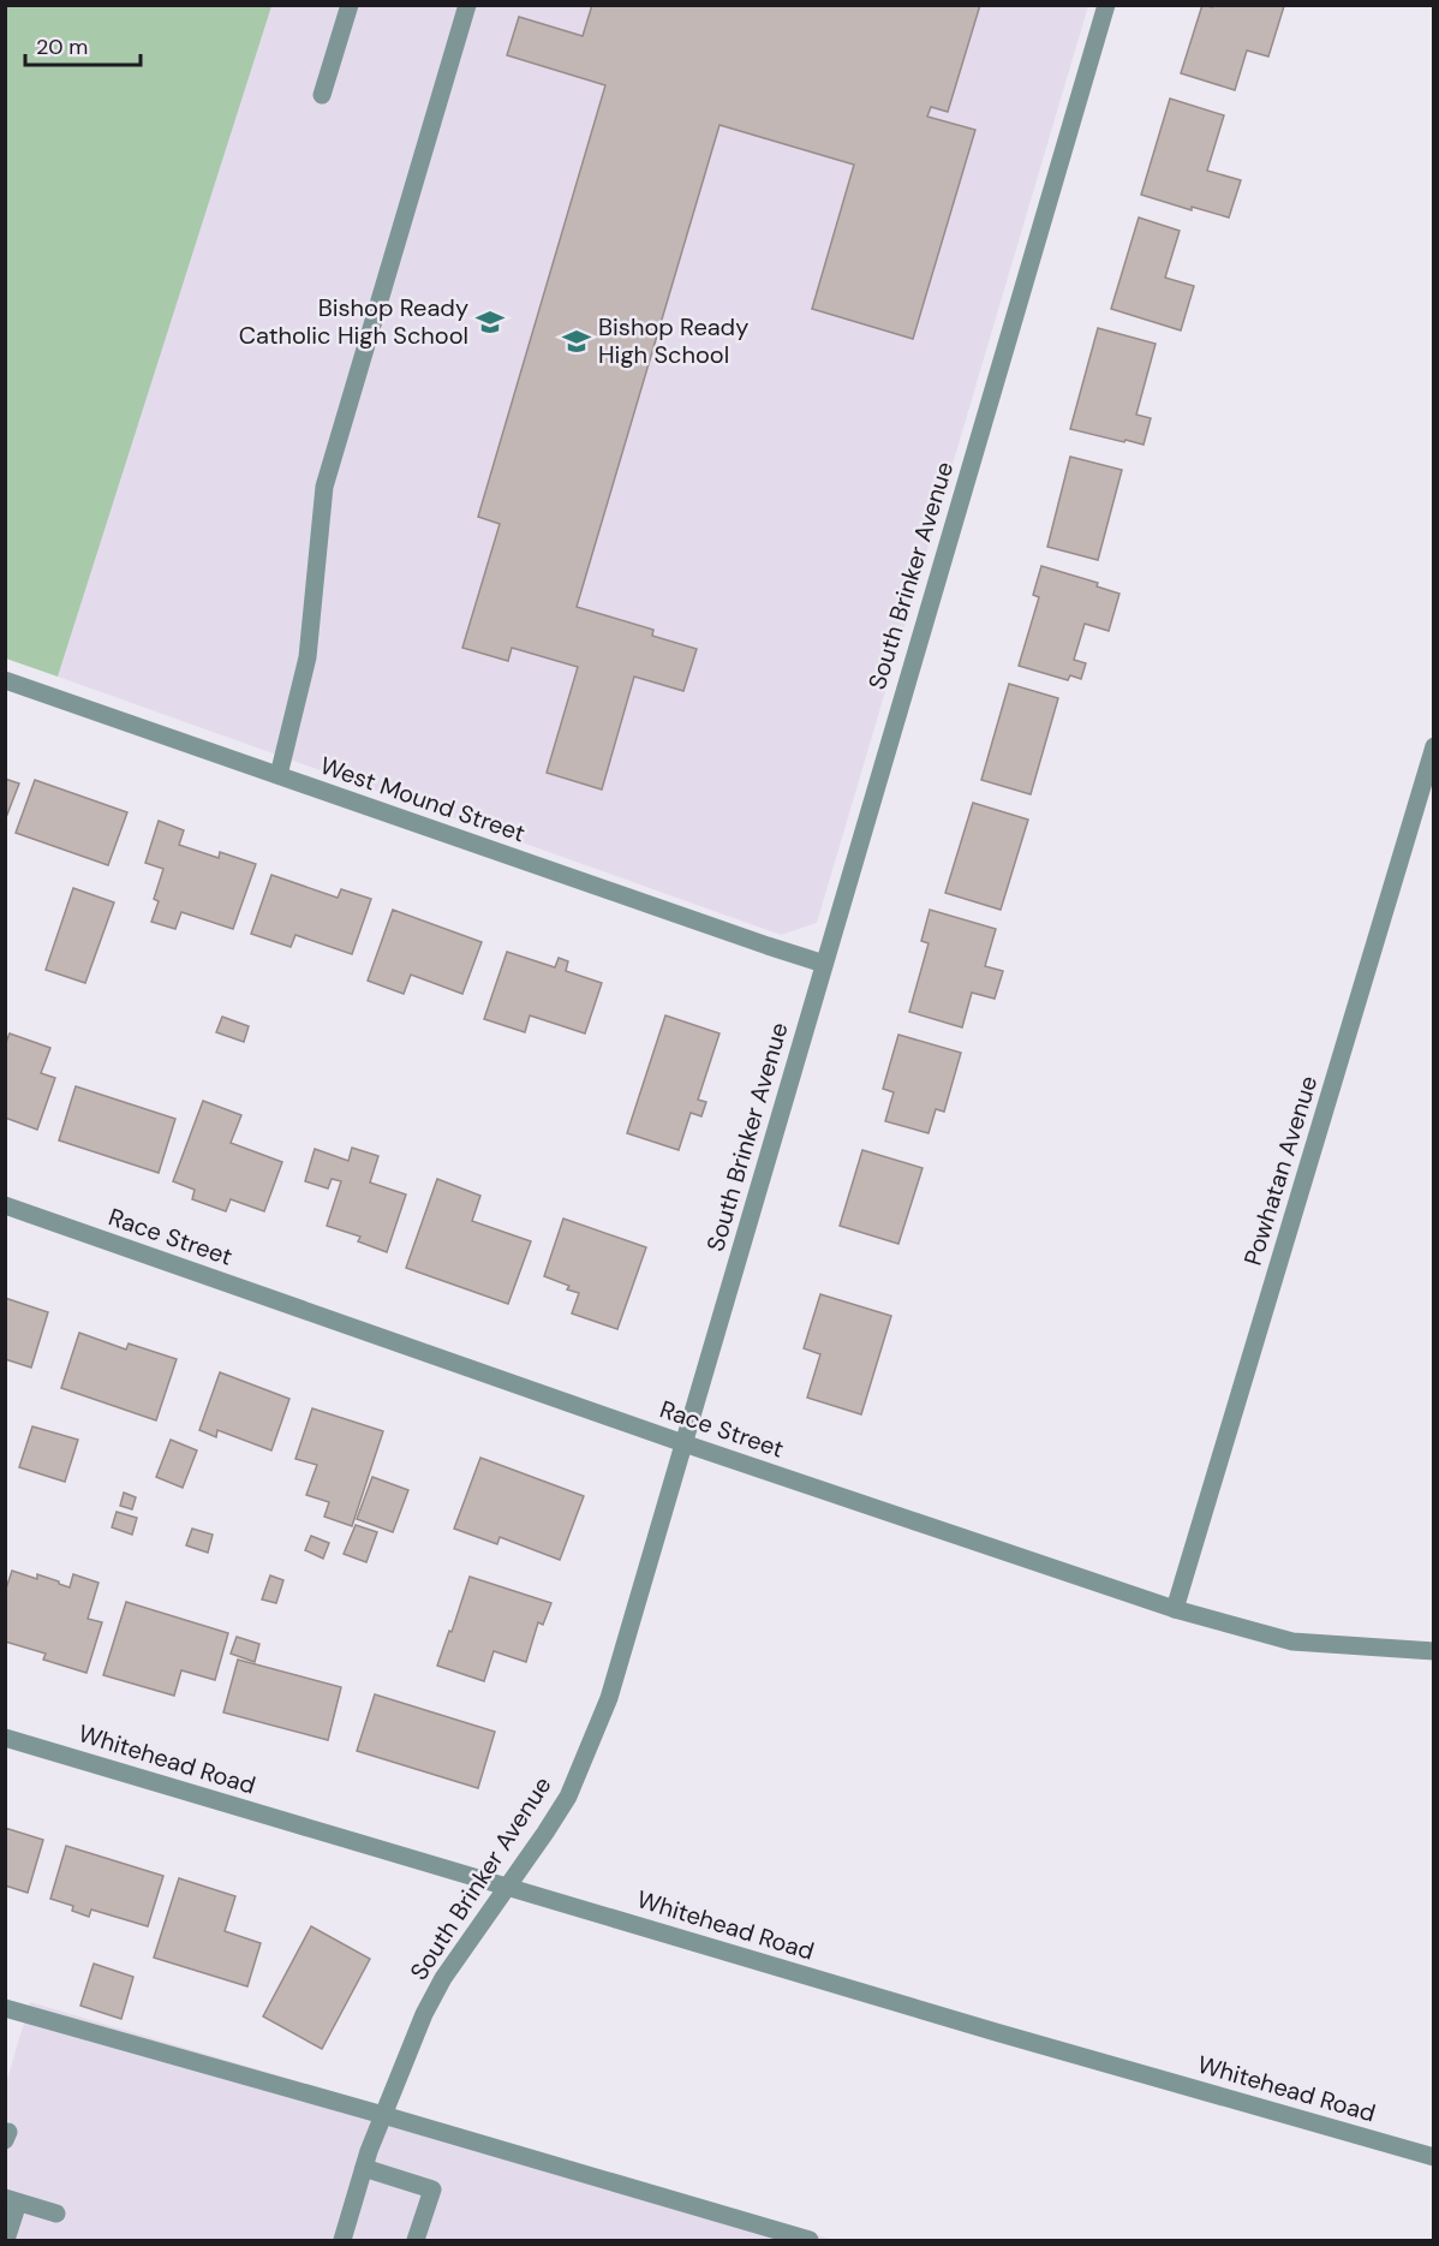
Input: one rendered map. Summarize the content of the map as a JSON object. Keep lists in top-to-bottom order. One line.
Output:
{"streets":{"street":["South Brinker Avenue","West Mound Street","Powhatan Avenue","Race Street","Whitehead Road"]},"crossings":[["South Brinker Avenue","West Mound Street"],["South Brinker Avenue","Race Street"],["South Brinker Avenue","Whitehead Road"],["Powhatan Avenue","Race Street"]],"places":{"school or university":["Bishop Ready Catholic High School","Bishop Ready High School"]},"scale_bar":"20 m"}
